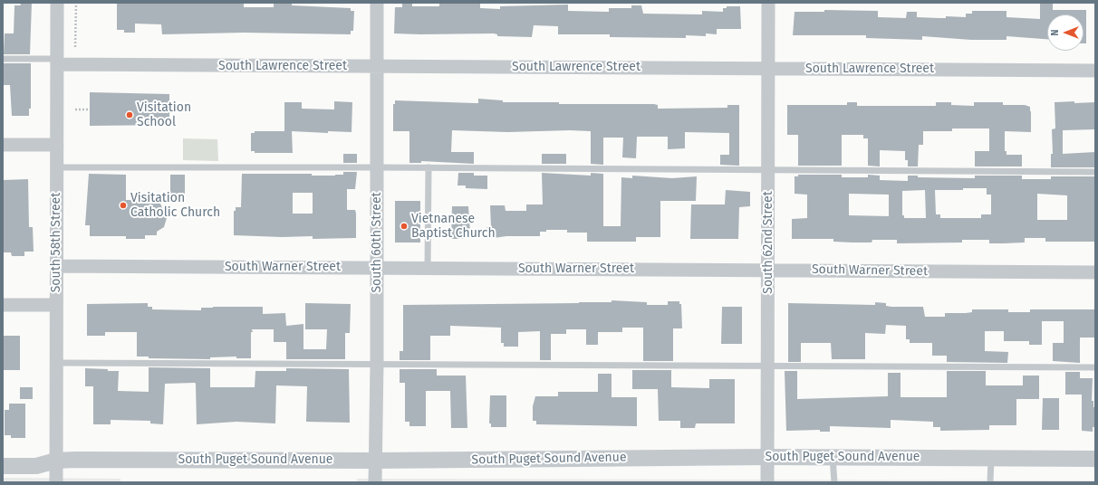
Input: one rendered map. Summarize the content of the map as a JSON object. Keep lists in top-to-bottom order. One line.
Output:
{"streets":{"street":["South Lawrence Street","South 58th Street","South 60th Street","South 62nd Street","South Warner Street","South Puget Sound Avenue"]},"crossings":[["South Lawrence Street","South 58th Street"],["South Lawrence Street","South 60th Street"],["South Lawrence Street","South 62nd Street"],["South 58th Street","South Warner Street"],["South 58th Street","South Puget Sound Avenue"],["South 60th Street","South Warner Street"],["South 60th Street","South Puget Sound Avenue"],["South 62nd Street","South Warner Street"],["South 62nd Street","South Puget Sound Avenue"]],"places":["Visitation School","Visitation Catholic Church","Vietnanese Baptist Church"],"north":"left"}
